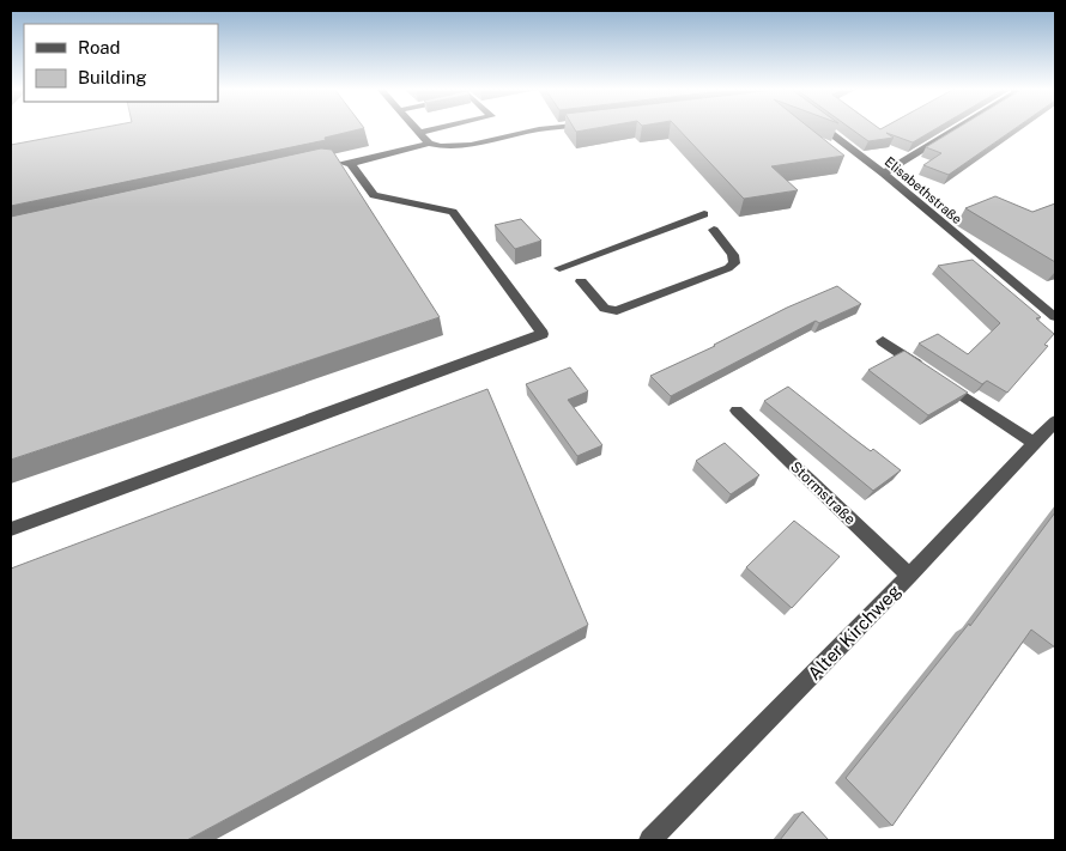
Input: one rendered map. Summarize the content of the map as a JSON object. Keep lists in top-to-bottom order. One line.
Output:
{"streets":{"street":["Elisabethstraße","Stormstraße","Alter Kirchweg"]},"crossings":[["Stormstraße","Alter Kirchweg"]],"legend":["Road","Building"]}
